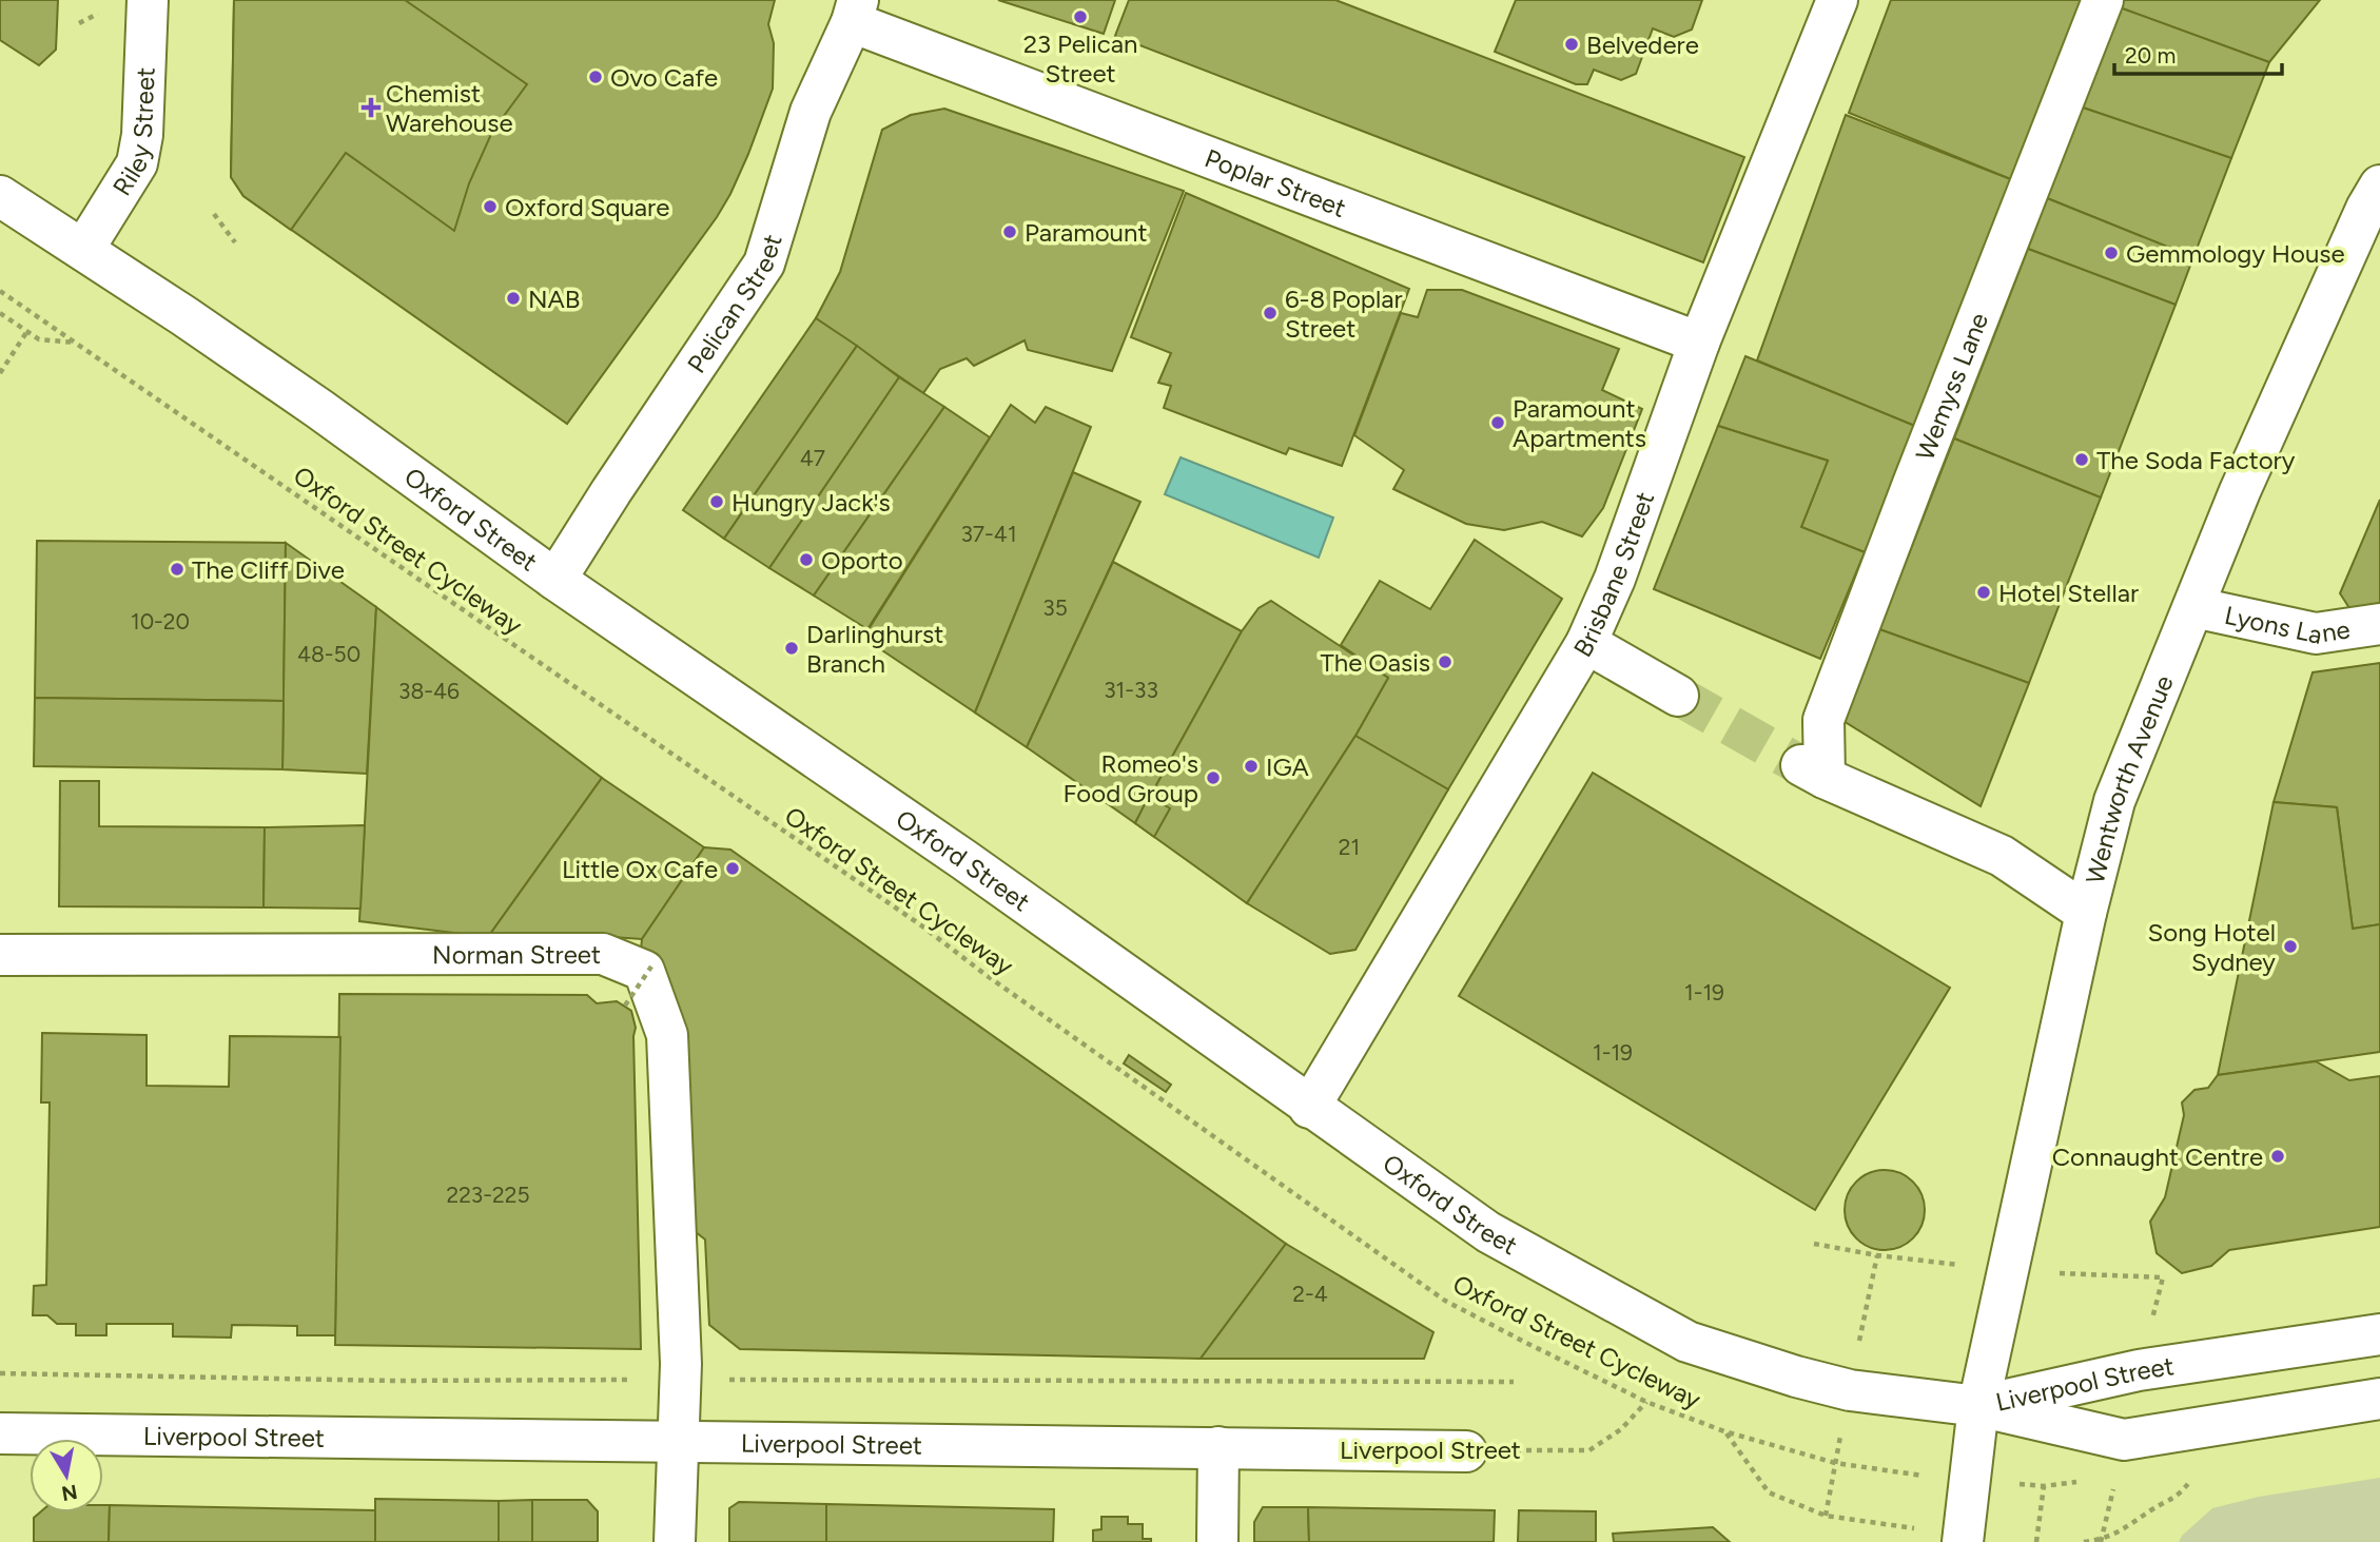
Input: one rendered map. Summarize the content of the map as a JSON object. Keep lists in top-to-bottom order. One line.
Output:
{"streets":{"street":["Riley Street","Poplar Street","Pelican Street","Wemyss Lane","Oxford Street","Brisbane Street","Lyons Lane","Wentworth Avenue","Norman Street","Liverpool Street"],"path":["Oxford Street Cycleway"]},"crossings":[["Riley Street","Oxford Street"],["Poplar Street","Pelican Street"],["Poplar Street","Brisbane Street"],["Pelican Street","Oxford Street"],["Wemyss Lane","Wentworth Avenue"],["Oxford Street","Brisbane Street"],["Oxford Street","Wentworth Avenue"],["Oxford Street","Liverpool Street"],["Oxford Street Cycleway","Liverpool Street"],["Lyons Lane","Wentworth Avenue"],["Wentworth Avenue","Liverpool Street"],["Norman Street","Liverpool Street"]],"places":{"other":["23 Pelican Street","Belvedere","Ovo Cafe","Oxford Square","Paramount","Gemmology House","NAB","6-8 Poplar Street","Paramount Apartments","The Soda Factory","Hungry Jack's","Oporto","The Cliff Dive","Hotel Stellar","Darlinghurst Branch","The Oasis","IGA","Romeo's Food Group","Little Ox Cafe","Song Hotel Sydney","Connaught Centre"],"health":["Chemist Warehouse"]},"house_numbers":["47","37-41","35","10-20","48-50","31-33","38-46","21","1-19","1-19","223-225","2-4"],"scale_bar":"20 m","north":"bottom"}
